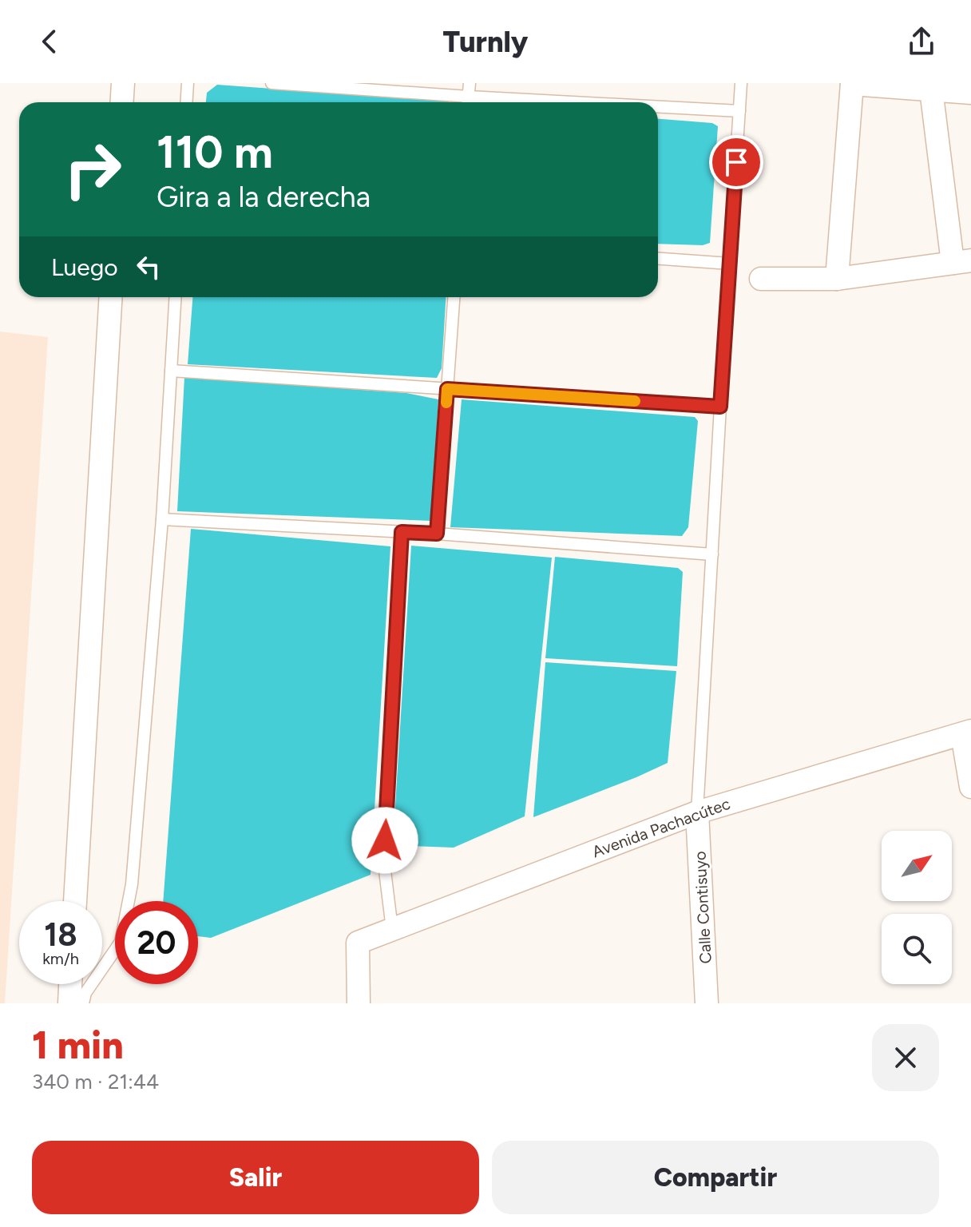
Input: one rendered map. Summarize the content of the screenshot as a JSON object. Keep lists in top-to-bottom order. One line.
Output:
{"streets":{"street":["Avenida Pachacútec","Calle Contisuyo"]},"crossings":[["Avenida Pachacútec","Calle Contisuyo"]],"north":"top right","page":{"header":"Turnly","turn":["110 m","Gira a la derecha"],"then":"Luego","speed":"18 km/h","limit":"20","heading":["1 min","340 m · 21:44"],"buttons":["Salir","Compartir"]}}
